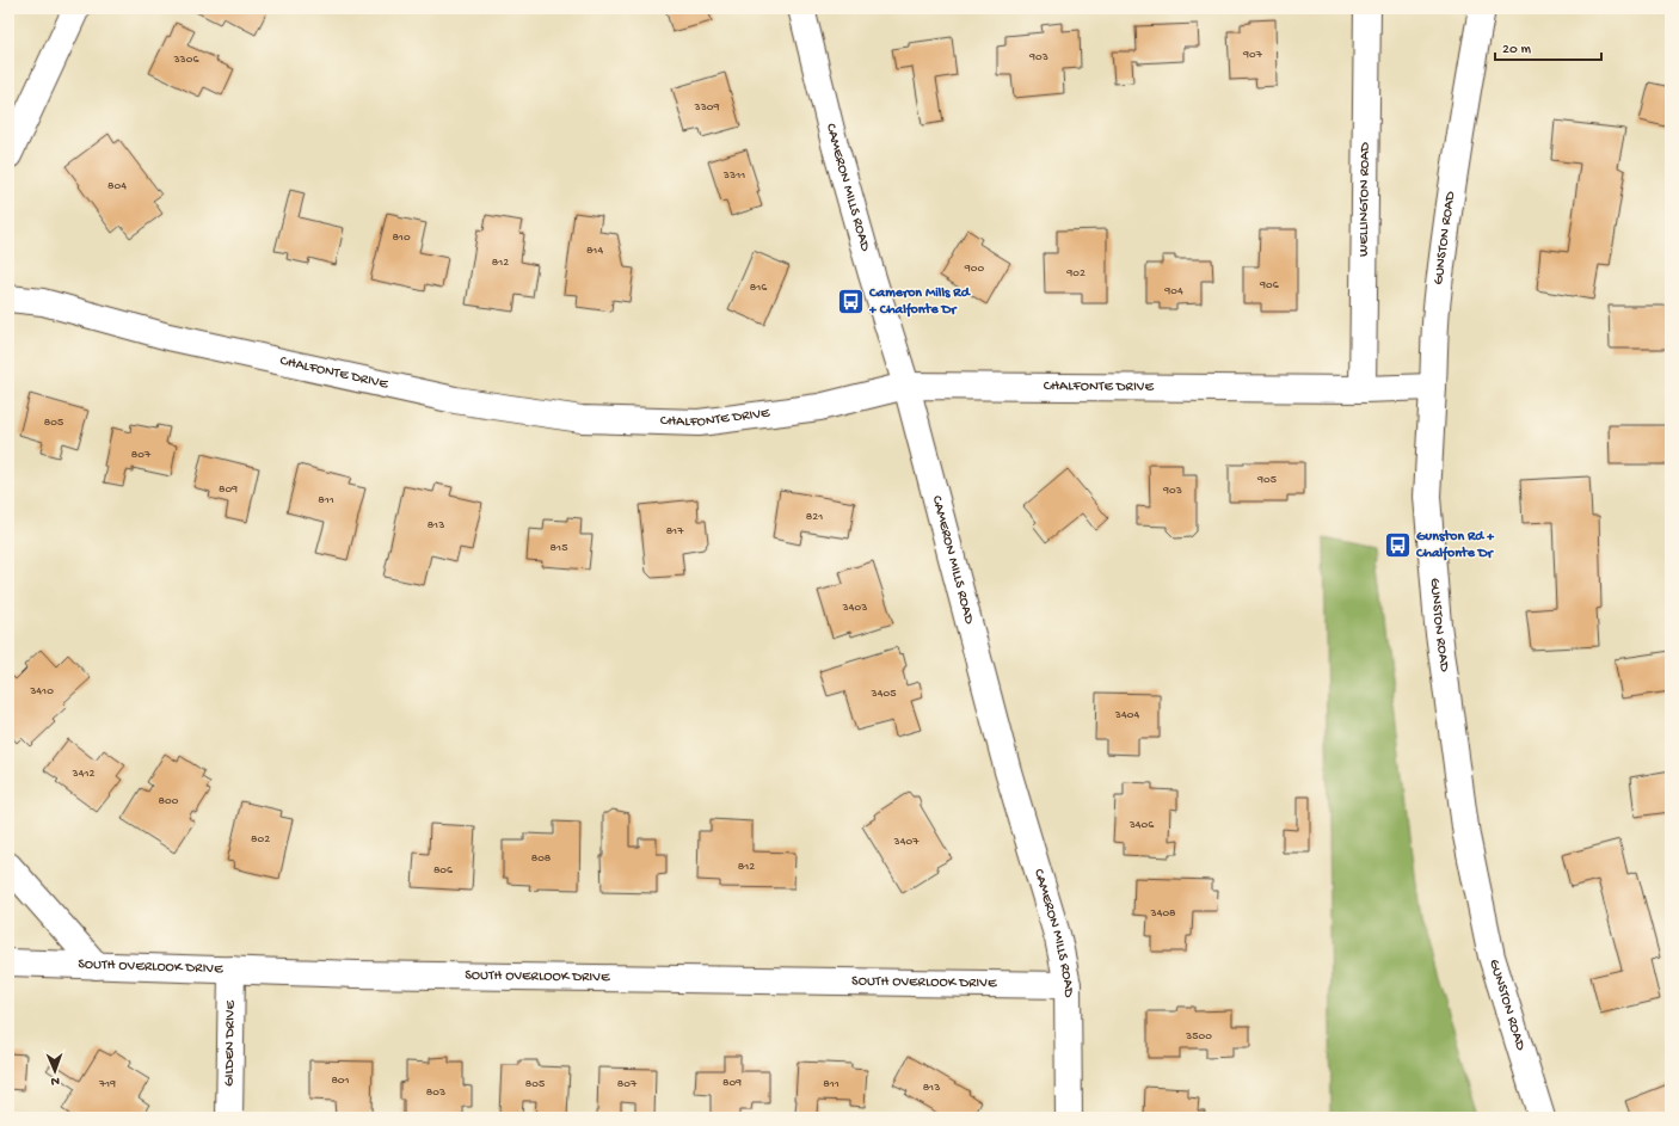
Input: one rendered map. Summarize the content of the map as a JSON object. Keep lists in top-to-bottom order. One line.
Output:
{"streets":{"street":["CAMERON MILLS ROAD","WELLINGTON ROAD","GUNSTON ROAD","CHALFONTE DRIVE","SOUTH OVERLOOK DRIVE","GILDEN DRIVE"]},"crossings":[["CAMERON MILLS ROAD","CHALFONTE DRIVE"],["CAMERON MILLS ROAD","SOUTH OVERLOOK DRIVE"],["WELLINGTON ROAD","CHALFONTE DRIVE"],["GUNSTON ROAD","CHALFONTE DRIVE"],["SOUTH OVERLOOK DRIVE","GILDEN DRIVE"]],"places":{"bus stop":["Cameron Mills Rd + Chalfonte Dr","Gunston Rd + Chalfonte Dr"]},"house_numbers":["907","903","3306","3309","3311","804","810","814","812","900","902","906","816","904","805","807","905","809","903","811","821","813","817","815","3403","3410","3405","3404","3412","800","3406","802","3407","808","812","806","3408","3500","801","809","719","805","807","811","813","803"],"scale_bar":"20 m","north":"bottom"}
